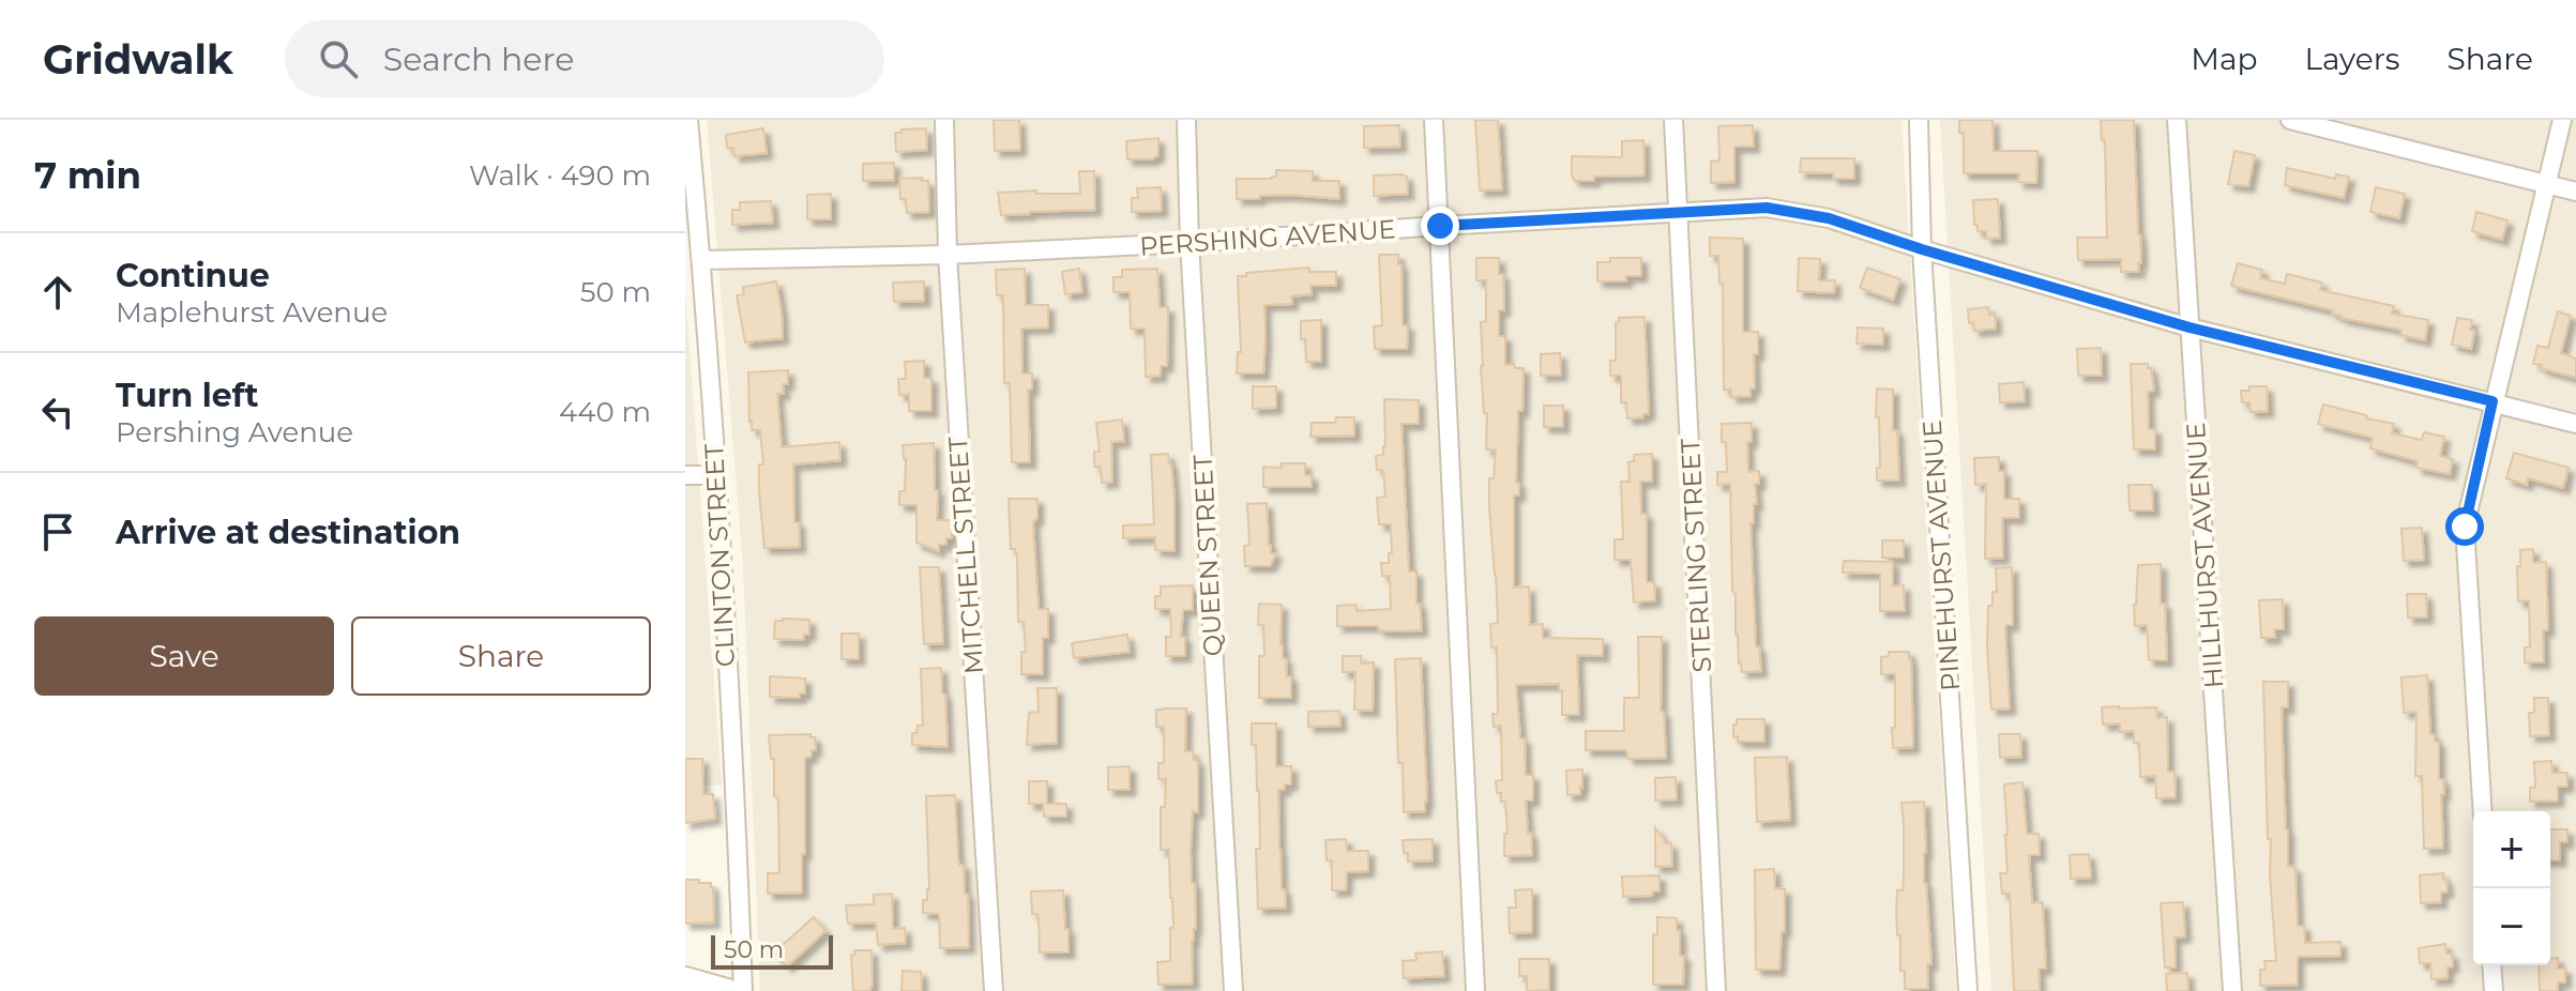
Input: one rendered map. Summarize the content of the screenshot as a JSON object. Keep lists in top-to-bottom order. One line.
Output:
{"streets":{"street":["PERSHING AVENUE","CLINTON STREET","MITCHELL STREET","QUEEN STREET","STERLING STREET","PINEHURST AVENUE","HILLHURST AVENUE"]},"crossings":[["PERSHING AVENUE","CLINTON STREET"],["PERSHING AVENUE","MITCHELL STREET"],["PERSHING AVENUE","QUEEN STREET"],["PERSHING AVENUE","STERLING STREET"],["PERSHING AVENUE","PINEHURST AVENUE"],["PERSHING AVENUE","HILLHURST AVENUE"]],"scale_bar":"50 m","page":{"header":"Gridwalk","search":"Search here","nav":["Map","Layers","Share"],"heading":["7 min","Walk · 490 m"],"list":[["Continue","Maplehurst Avenue","50 m"],["Turn left","Pershing Avenue","440 m"],"Arrive at destination"],"buttons":["Save","Share"],"map_buttons":["+","−"],"scale":"50 m"}}
